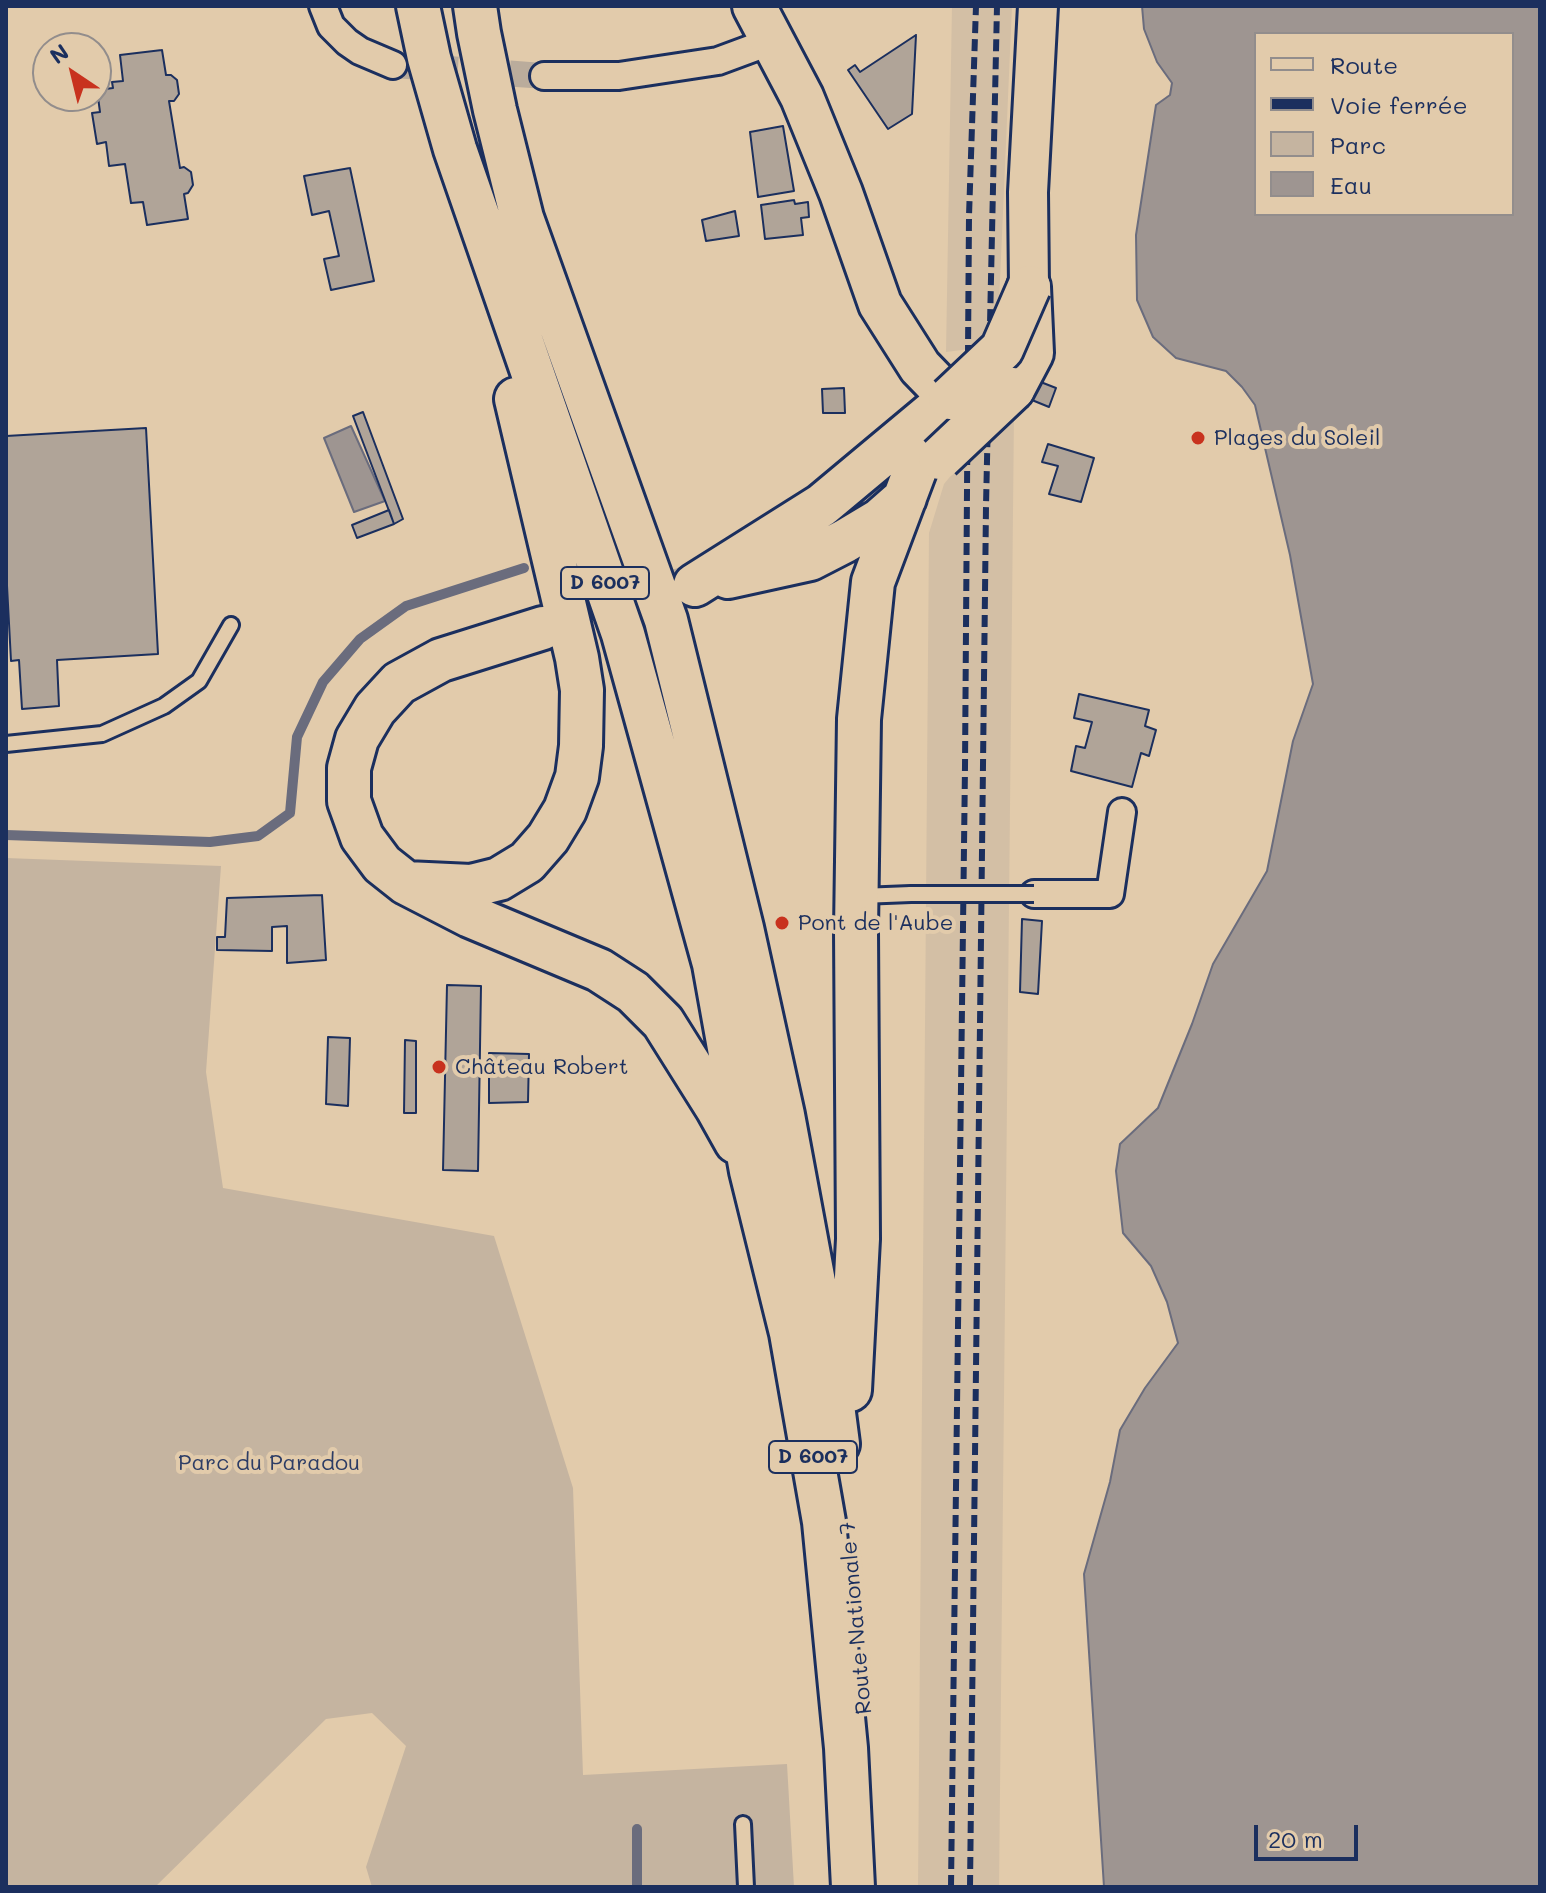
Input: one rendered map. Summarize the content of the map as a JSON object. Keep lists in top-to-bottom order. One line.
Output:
{"streets":{"main road":["D 6007","Route Nationale 7"]},"crossings":[["D 6007","Route Nationale 7"]],"parks":["Parc du Paradou"],"places":["Plages du Soleil","Pont de l'Aube","Château Robert"],"legend":["Route","Voie ferrée","Parc","Eau"],"scale_bar":"20 m","north":"top left"}
